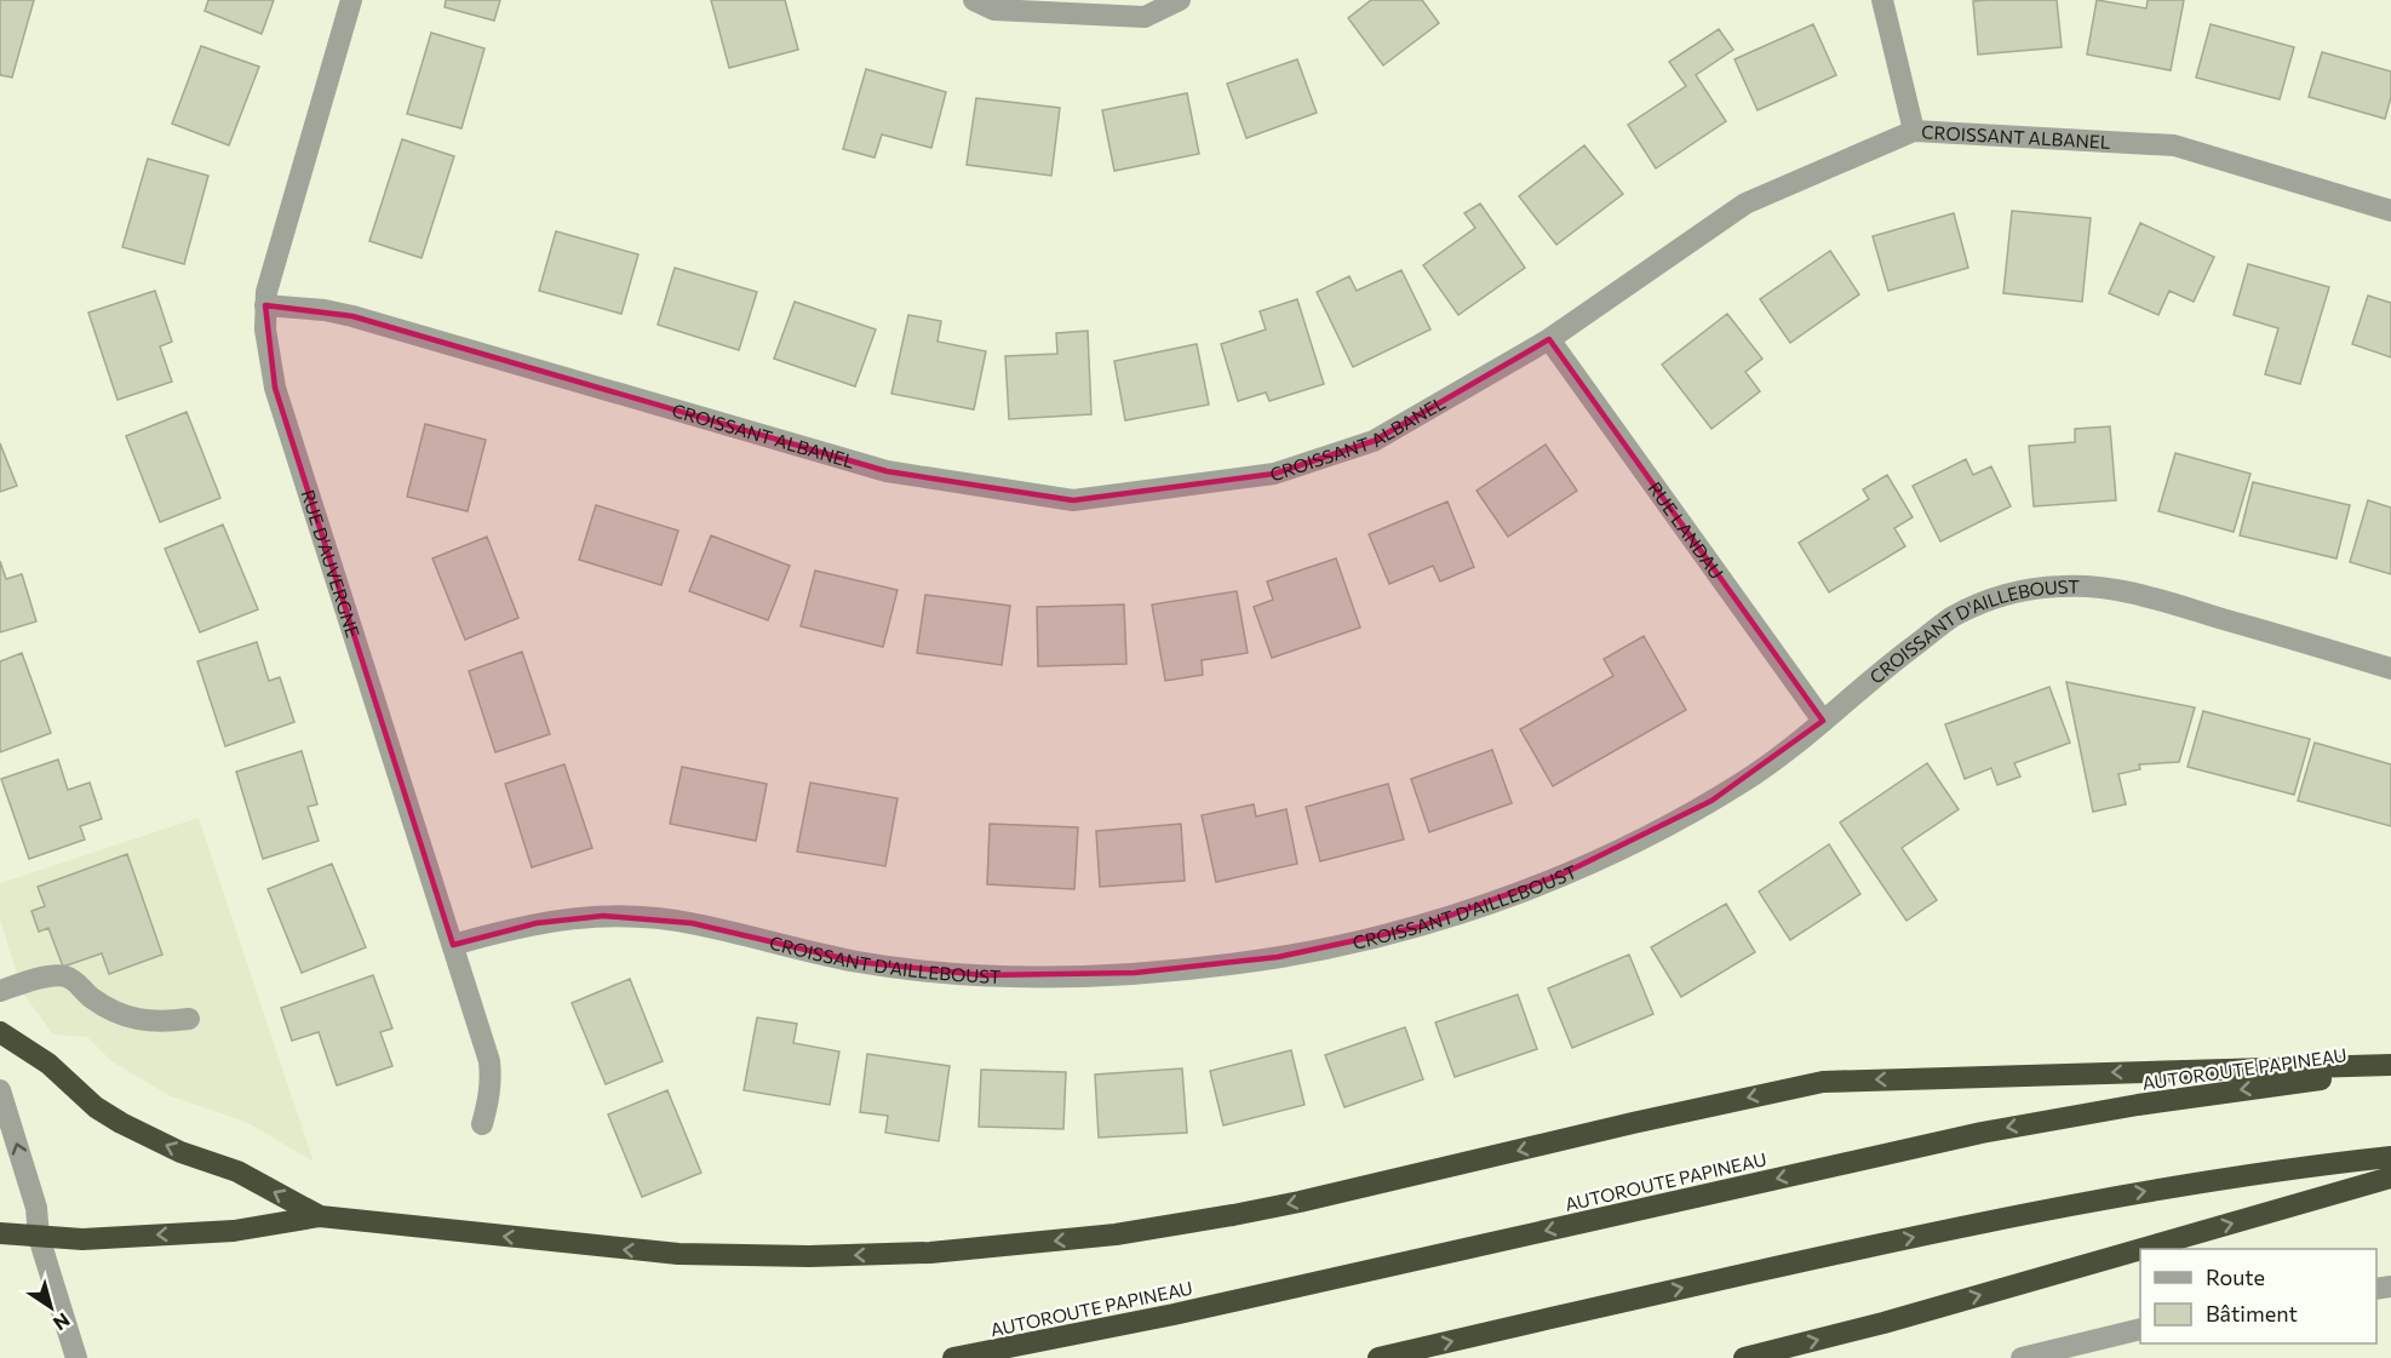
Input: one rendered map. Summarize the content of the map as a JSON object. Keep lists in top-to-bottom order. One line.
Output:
{"streets":{"highway":["AUTOROUTE PAPINEAU"],"street":["CROISSANT ALBANEL","RUE LANDAU","RUE D'AUVERGNE","CROISSANT D'AILLEBOUST"]},"crossings":[["CROISSANT ALBANEL","RUE LANDAU"],["CROISSANT ALBANEL","RUE D'AUVERGNE"],["RUE LANDAU","CROISSANT D'AILLEBOUST"],["RUE D'AUVERGNE","CROISSANT D'AILLEBOUST"]],"legend":["Route","Bâtiment"],"north":"bottom right"}
